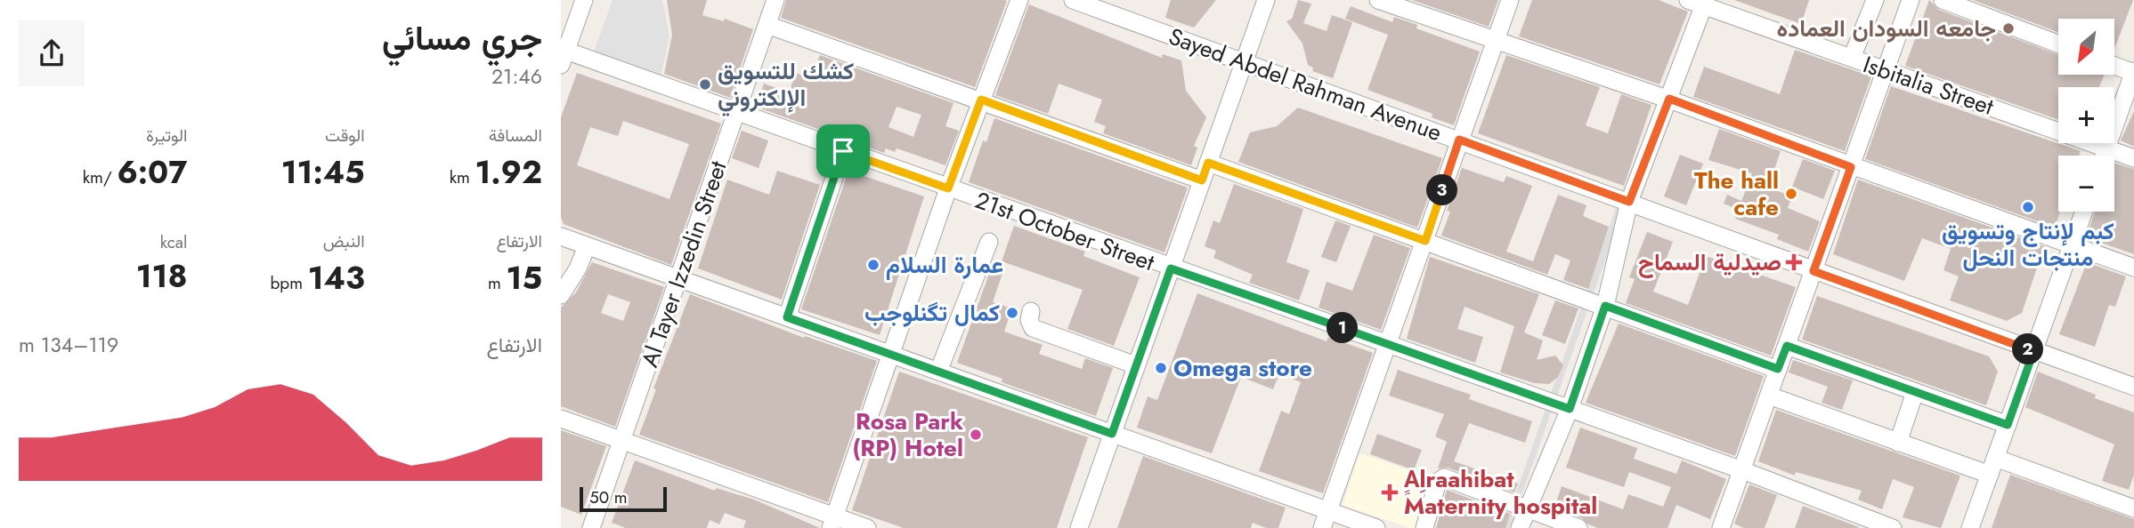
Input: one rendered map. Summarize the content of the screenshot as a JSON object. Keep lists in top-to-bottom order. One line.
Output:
{"streets":{"street":["Sayed Abdel Rahman Avenue","Isbitalia Street","21st October Street","Al Tayer Izzedin Street"]},"crossings":[["21st October Street","Al Tayer Izzedin Street"]],"places":{"other":["جامعه السودان العماده","كشك للتسويق الإلكتروني","The hall cafe","كبم لإنتاج وتسويق منتجات النحل","عمارة السلام","كمال تگنلوجب","Omega store","Rosa Park (RP) Hotel"],"health":["صيدلية السماح","ِِAِِlraahibat Maternity hospital"]},"scale_bar":"50 m","north":"bottom left","page":{"heading":["جري مسائي","21:46"],"map_buttons":["+","−"],"stats":[["المسافة","1.92 km"],["الوقت","11:45"],["الوتيرة","6:07 /km"],["الارتفاع","15 m"],["النبض","143 bpm"],["kcal","118"]],"pins":["3","1","2"],"chart":["الارتفاع","119–134 m"],"scale":"50 m"}}
